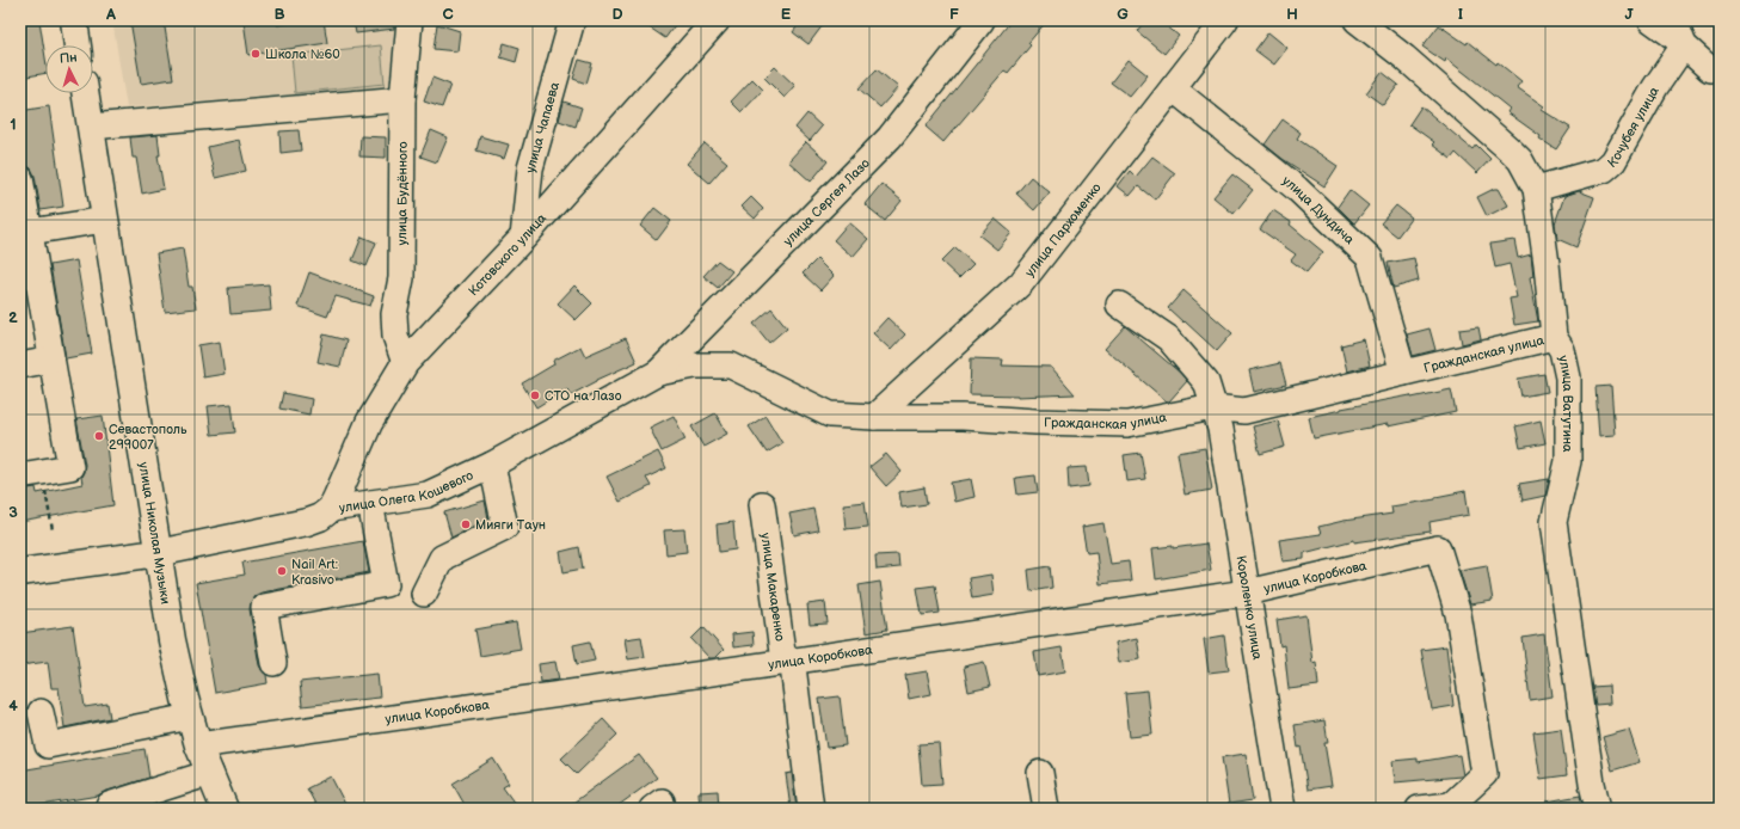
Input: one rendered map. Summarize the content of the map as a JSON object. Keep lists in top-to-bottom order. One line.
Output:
{"streets":{"main road":["Котовского улица","улица Олега Кошевого","улица Николая Музыки"],"street":["Кочубея улица","улица Чапаева","улица Будённого","улица Сергея Лазо","улица Дундича","улица Пархоменко","Гражданская улица","улица Ватутина","улица Коробкова","улица Макаренко","Короленко улица"]},"crossings":[["Кочубея улица","улица Ватутина"],["улица Чапаева","Котовского улица"],["улица Будённого","Котовского улица"],["улица Сергея Лазо","Гражданская улица"],["улица Сергея Лазо","улица Олега Кошевого"],["улица Дундича","улица Пархоменко"],["улица Дундича","Гражданская улица"],["улица Пархоменко","Гражданская улица"],["Котовского улица","улица Олега Кошевого"],["Гражданская улица","улица Ватутина"],["Гражданская улица","улица Олега Кошевого"],["Гражданская улица","Короленко улица"],["улица Олега Кошевого","улица Николая Музыки"],["улица Николая Музыки","улица Коробкова"],["улица Коробкова","улица Макаренко"],["улица Коробкова","Короленко улица"]],"places":["Школа №60","СТО на Лазо","Севастополь 299007","Мияги Таун","Nail Art: Krasivo"],"north":"top","grid":{"columns":["A","B","C","D","E","F","G","H","I","J"],"rows":["1","2","3","4"]}}
